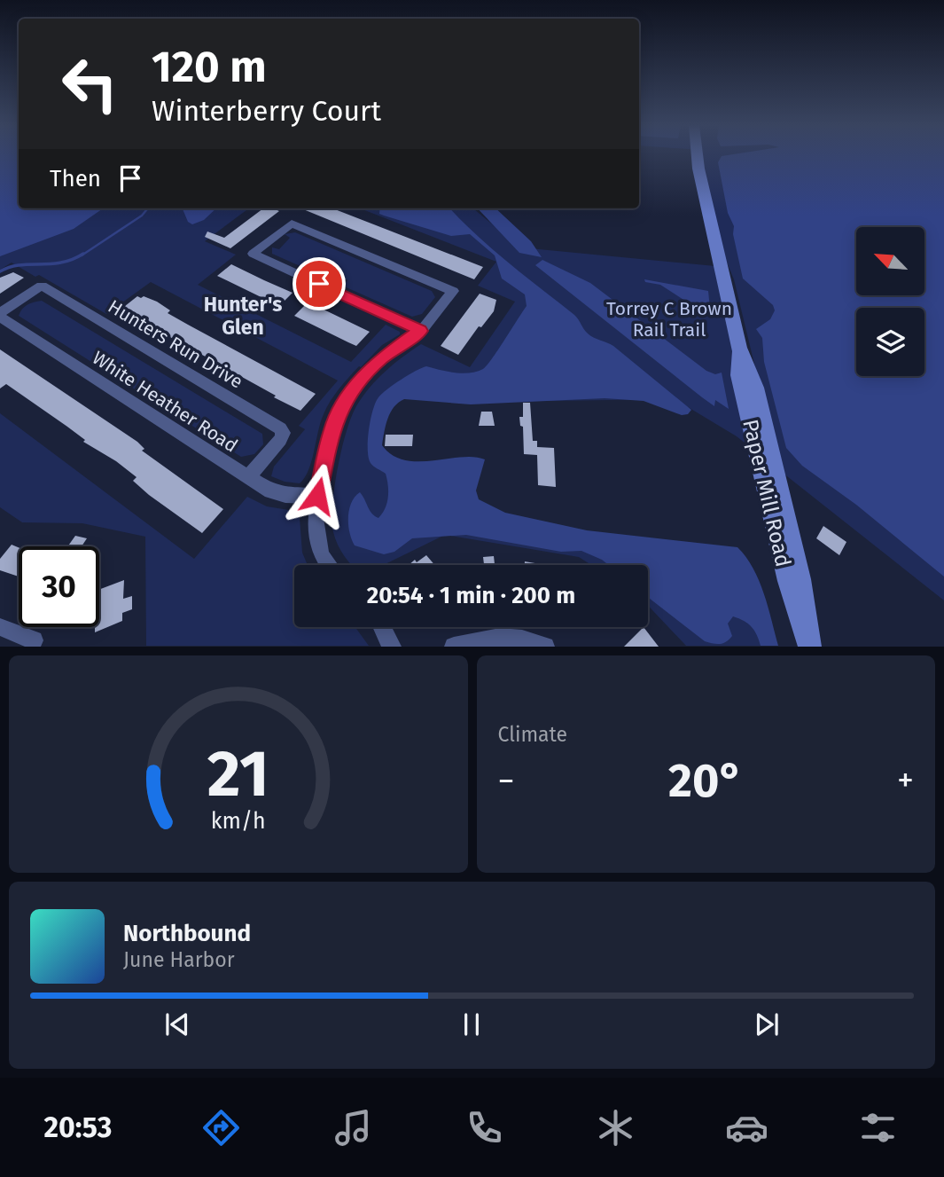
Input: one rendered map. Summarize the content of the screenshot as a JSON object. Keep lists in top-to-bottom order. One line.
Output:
{"streets":{"main road":["Paper Mill Road"],"street":["Hunters Run Drive","White Heather Road"]},"crossings":[["Hunters Run Drive","White Heather Road"]],"districts":["Hunter's Glen"],"parks":["Torrey C Brown Rail Trail"],"north":"top left","page":{"turn":["120 m","Winterberry Court"],"then":"Then","limit":"30","trip":"20:54 · 1 min · 200 m","tile":"Climate","heat":["−","20°","+"],"song":["Northbound","June Harbor"],"tabs":"20:53","gauge":["21","km/h"]}}
